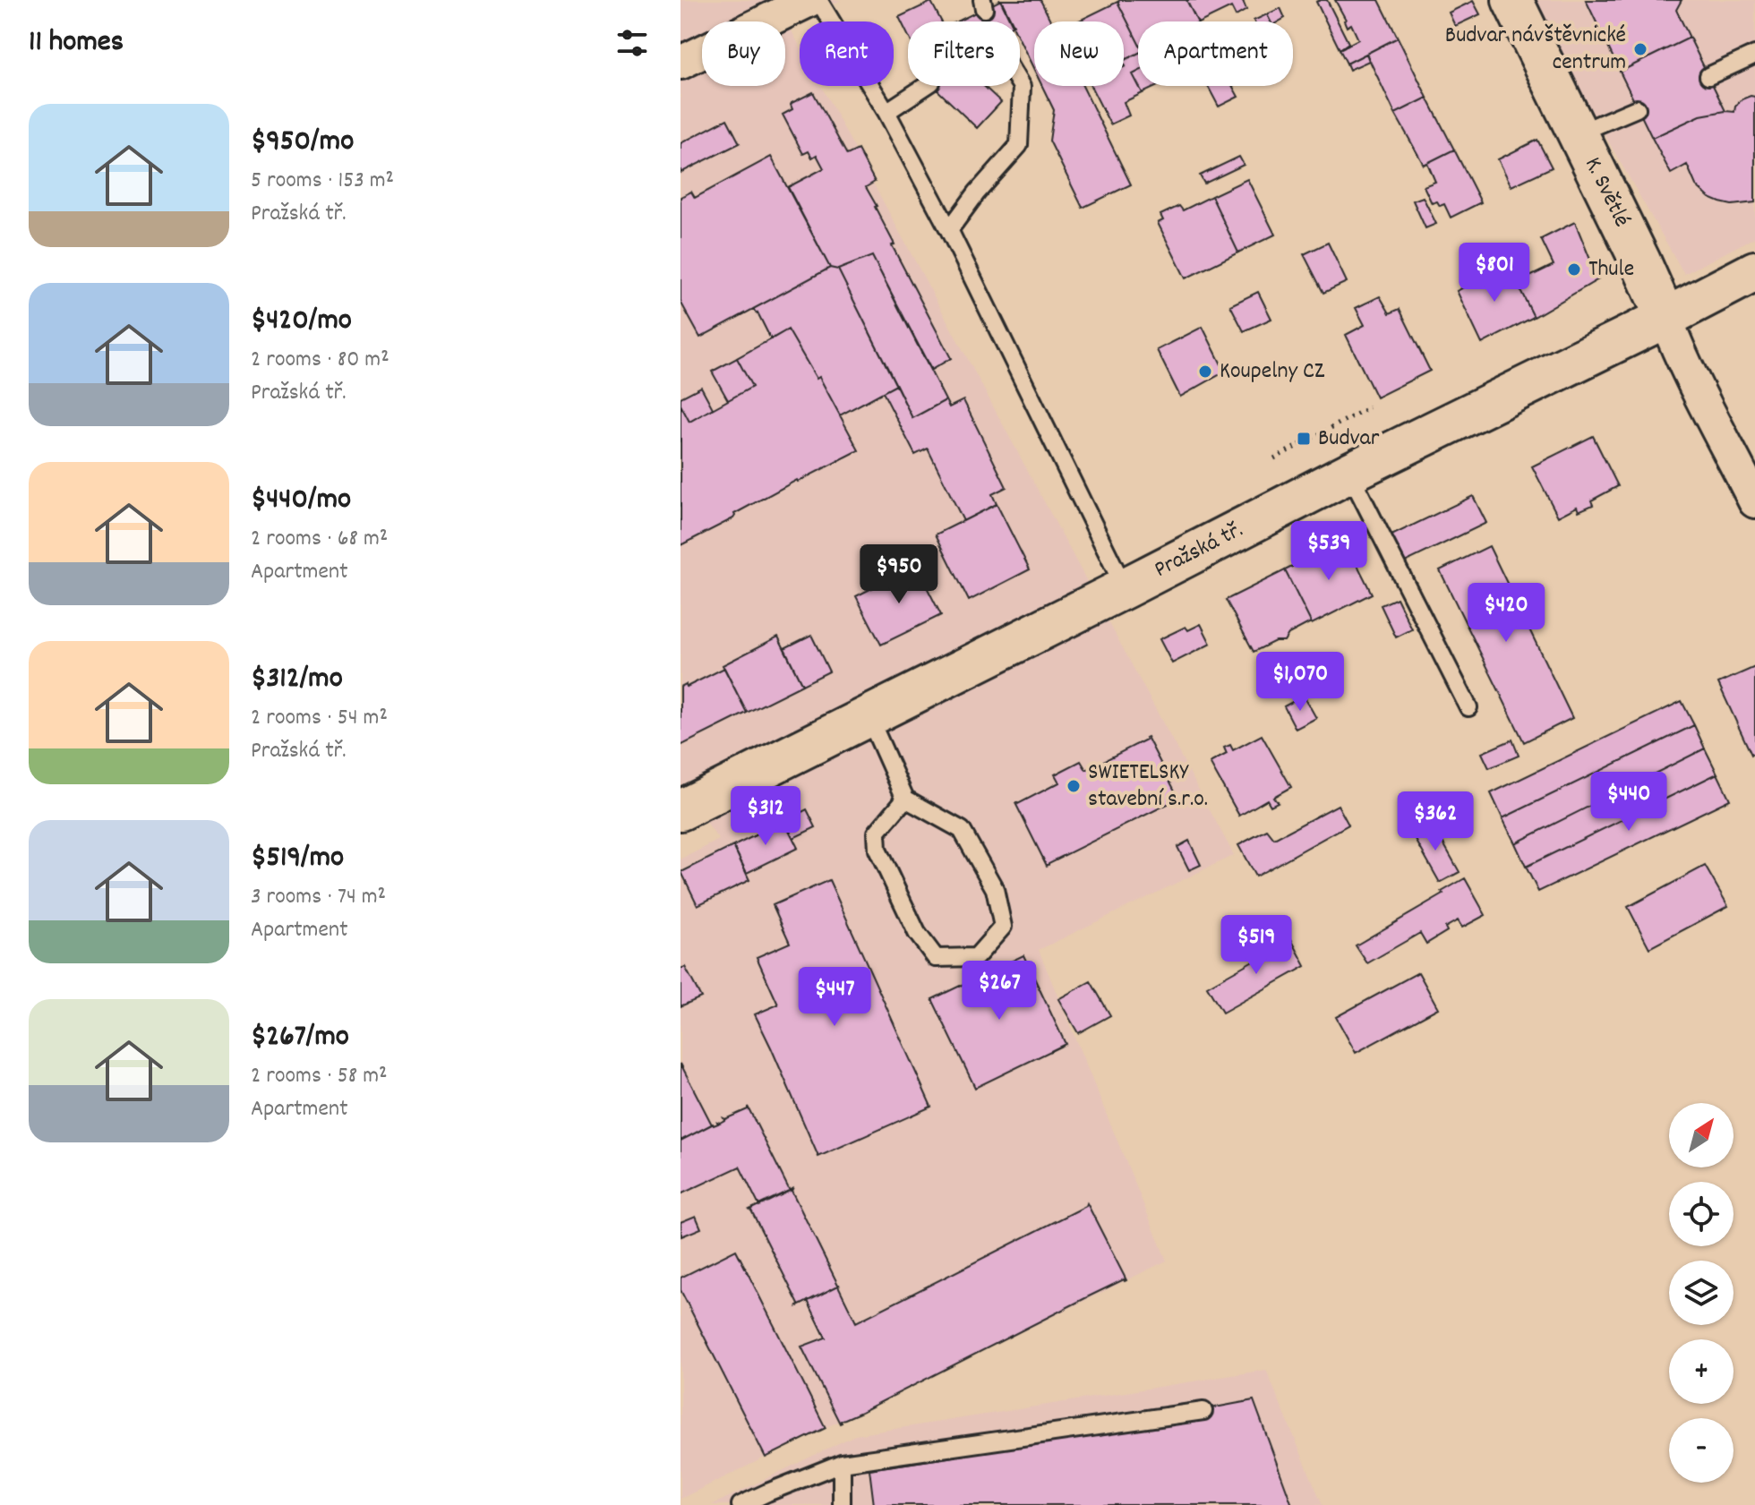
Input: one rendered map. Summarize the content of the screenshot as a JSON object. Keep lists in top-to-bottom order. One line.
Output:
{"streets":{"main road":["K. Světlé","Pražská tř."]},"crossings":[["K. Světlé","Pražská tř."]],"places":{"other":["Budvar návštěvnické centrum","Thule","Koupelny CZ","SWIETELSKY stavební s.r.o."],"transit":["Budvar"]},"north":"top right","page":{"heading":"11 homes","chip":["Buy","Rent","Filters","New","Apartment"],"list":[{"name":"$950/mo","note":"5 rooms · 153 m² · Pražská tř."},{"name":"$420/mo","note":"2 rooms · 80 m² · Pražská tř."},{"name":"$440/mo","note":"2 rooms · 68 m² · Apartment"},{"name":"$312/mo","note":"2 rooms · 54 m² · Pražská tř."},{"name":"$519/mo","note":"3 rooms · 74 m² · Apartment"},{"name":"$267/mo","note":"2 rooms · 58 m² · Apartment"}],"price":["$801","$539","$950","$420","$1,070","$440","$312","$362","$519","$267","$447"],"map_buttons":["+","−"]}}
